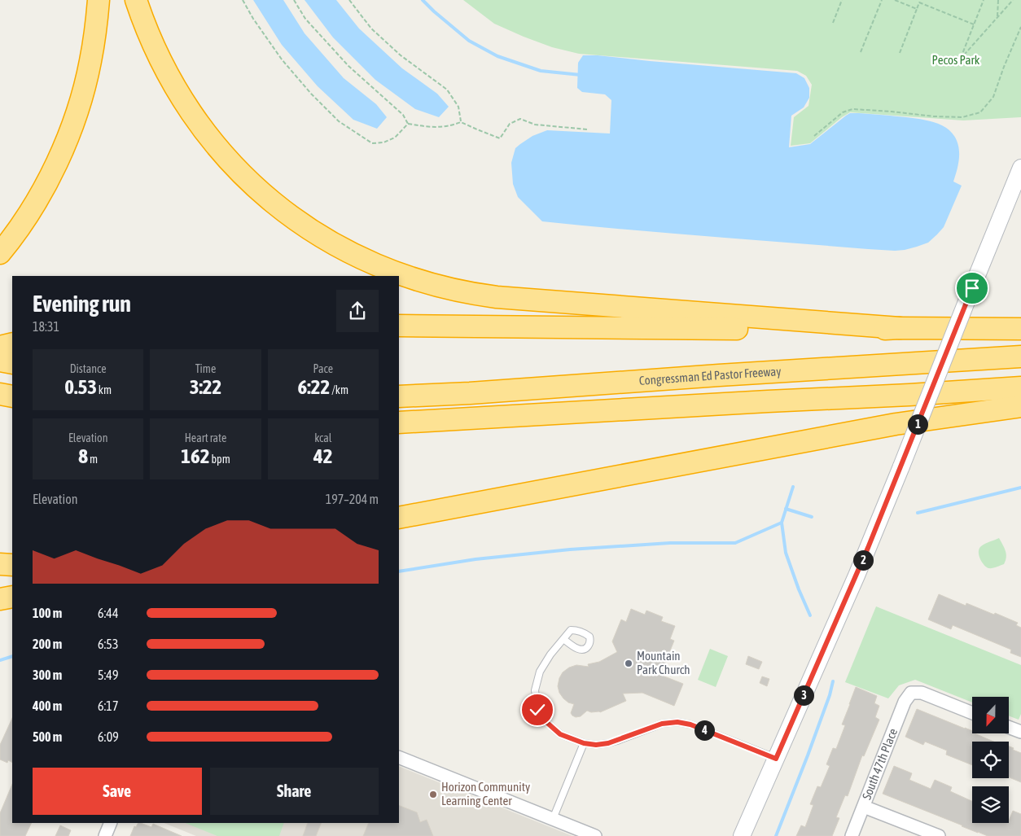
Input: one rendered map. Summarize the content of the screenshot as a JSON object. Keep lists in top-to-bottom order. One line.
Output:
{"streets":{"highway":["Congressman Ed Pastor Freeway"],"street":["South 47th Place"]},"parks":["Pecos Park"],"places":["Mountain Park Church","Horizon Community Learning Center"],"north":"bottom","page":{"heading":["Evening run","18:31"],"stats":[["Distance","0.53 km"],["Time","3:22"],["Pace","6:22 /km"],["Elevation","8 m"],["Heart rate","162 bpm"],["kcal","42"]],"pins":["1","2","3","4"],"chart":["Elevation","197–204 m"],"list":[{"name":"100 m","note":"6:44"},{"name":"200 m","note":"6:53"},{"name":"300 m","note":"5:49"},{"name":"400 m","note":"6:17"},{"name":"500 m","note":"6:09"}],"buttons":["Save","Share"]}}
